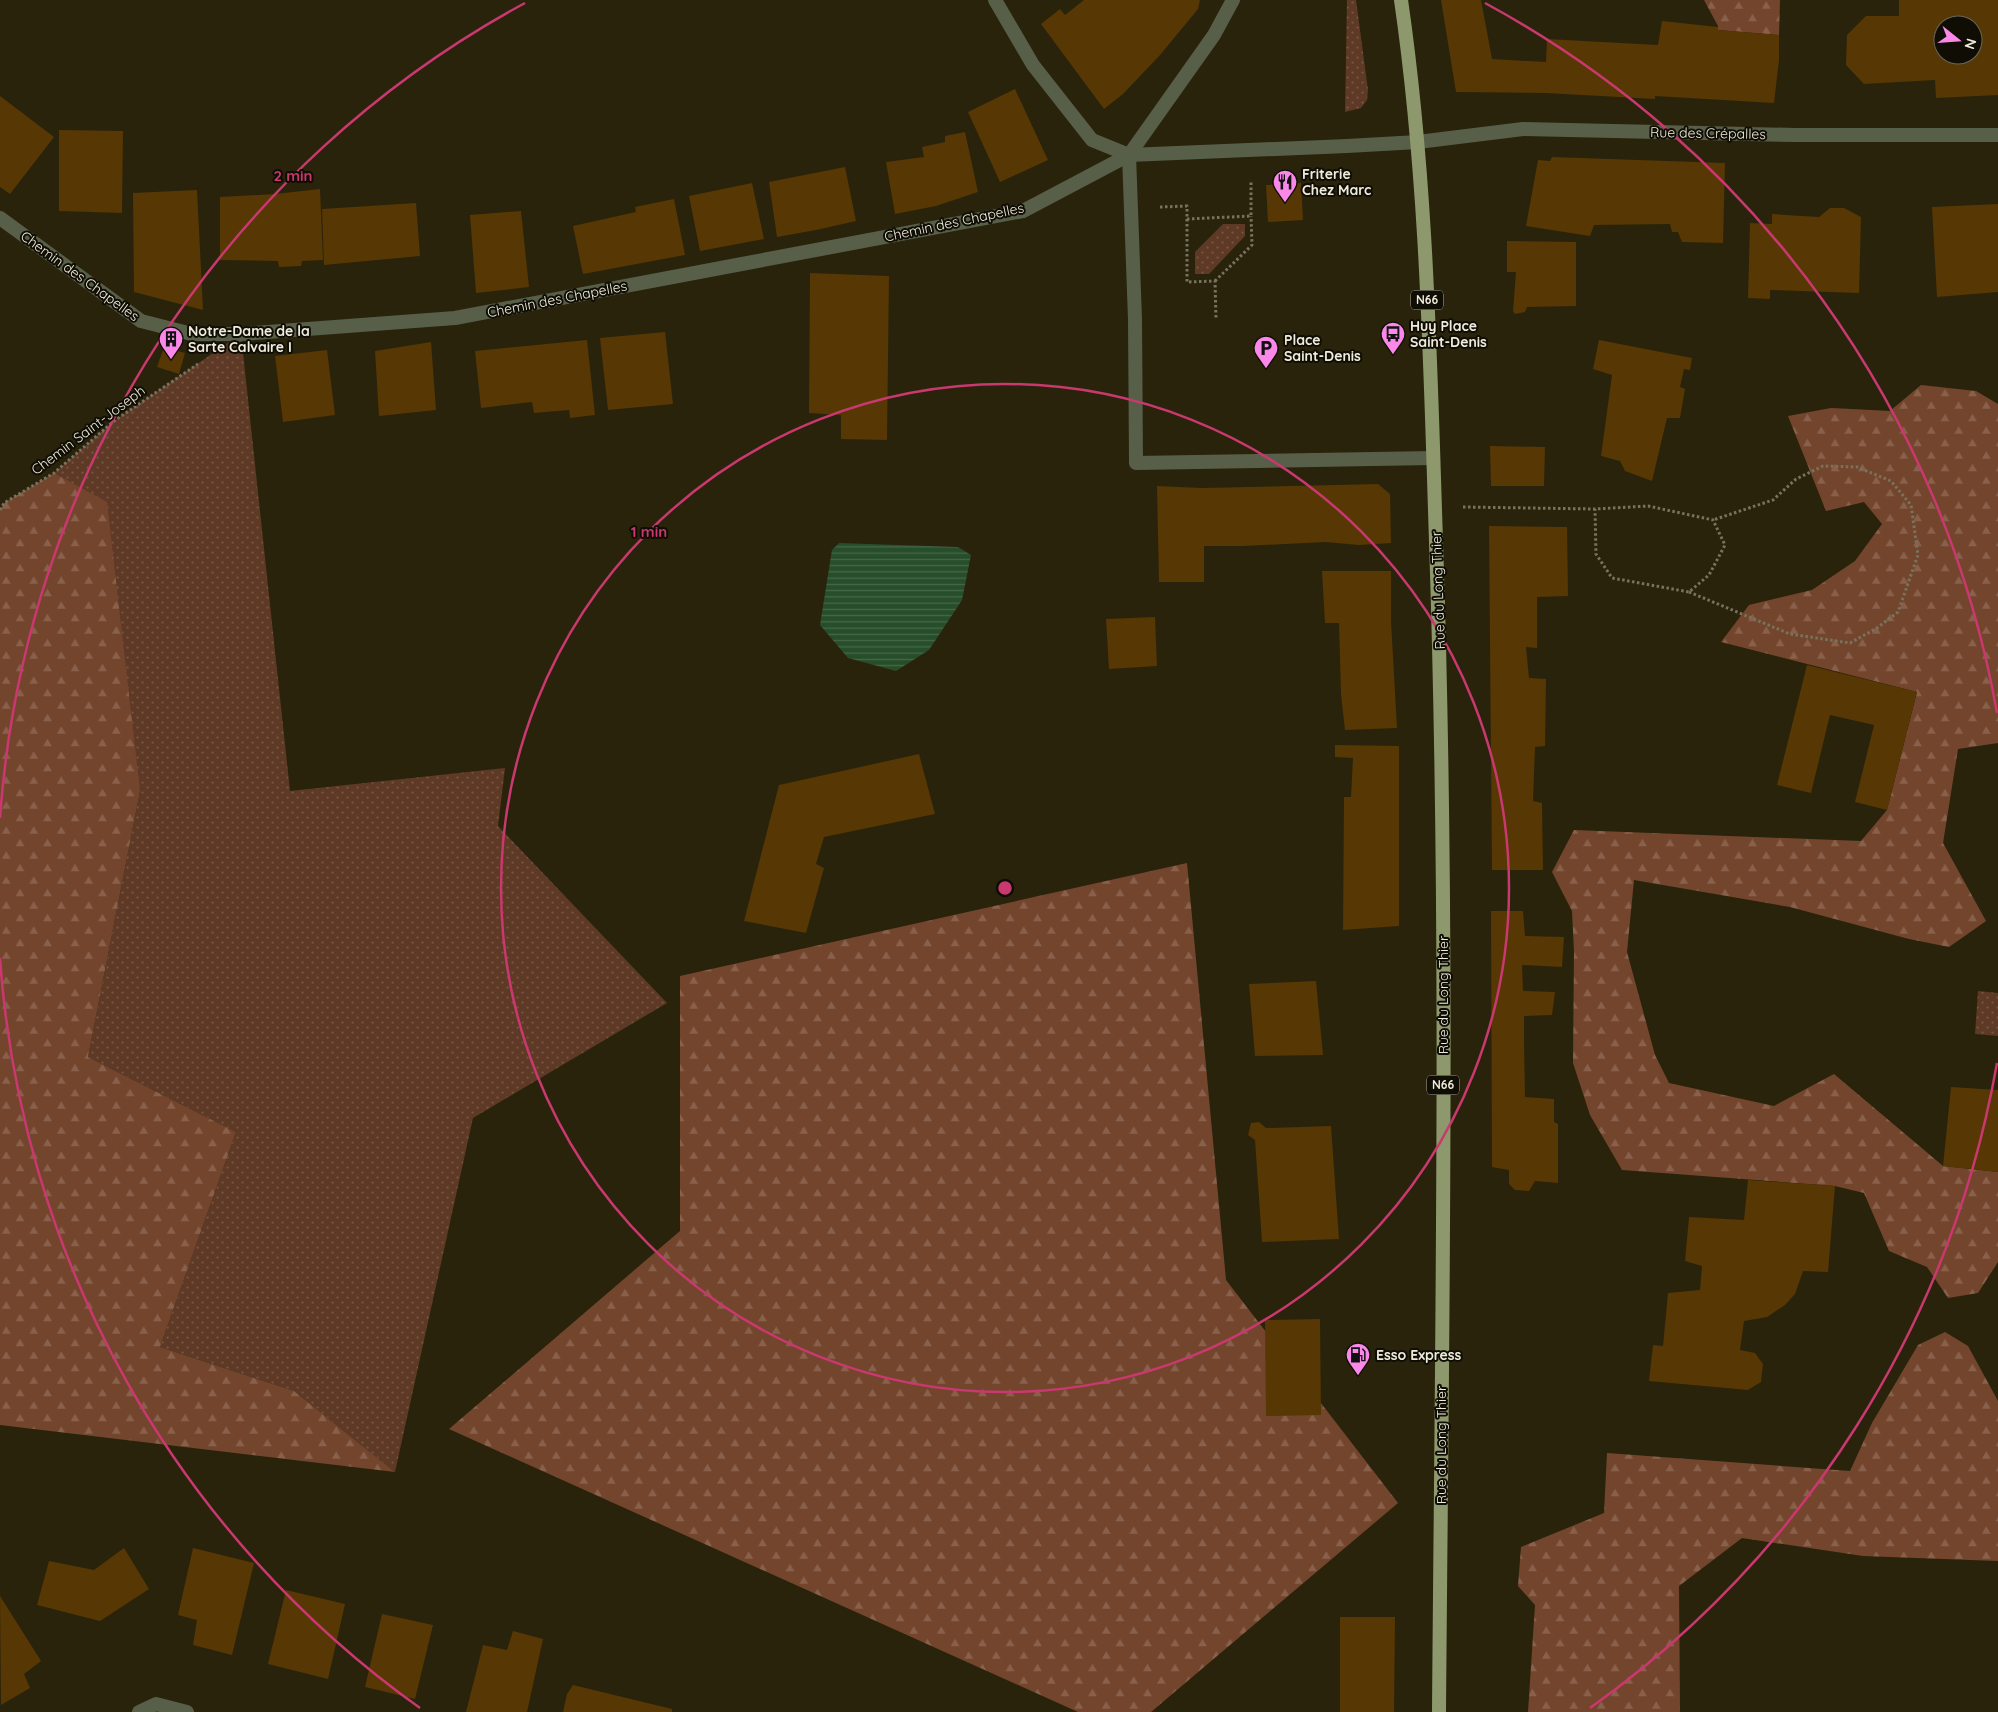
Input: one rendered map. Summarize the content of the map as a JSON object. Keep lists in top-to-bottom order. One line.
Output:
{"streets":{"main road":["N66","Rue du Long Thier"],"street":["Rue des Crépalles","Chemin des Chapelles"],"path":["Chemin Saint-Joseph"]},"crossings":[["Rue des Crépalles","N66"],["N66","Rue du Long Thier"]],"places":{"restaurant":["Friterie Chez Marc"],"bus stop":["Huy Place Saint-Denis"],"building":["Notre-Dame de la Sarte Calvaire I"],"parking":["Place Saint-Denis"],"fuel station":["Esso Express"]},"north":"right","rings":["2 min","1 min"]}
